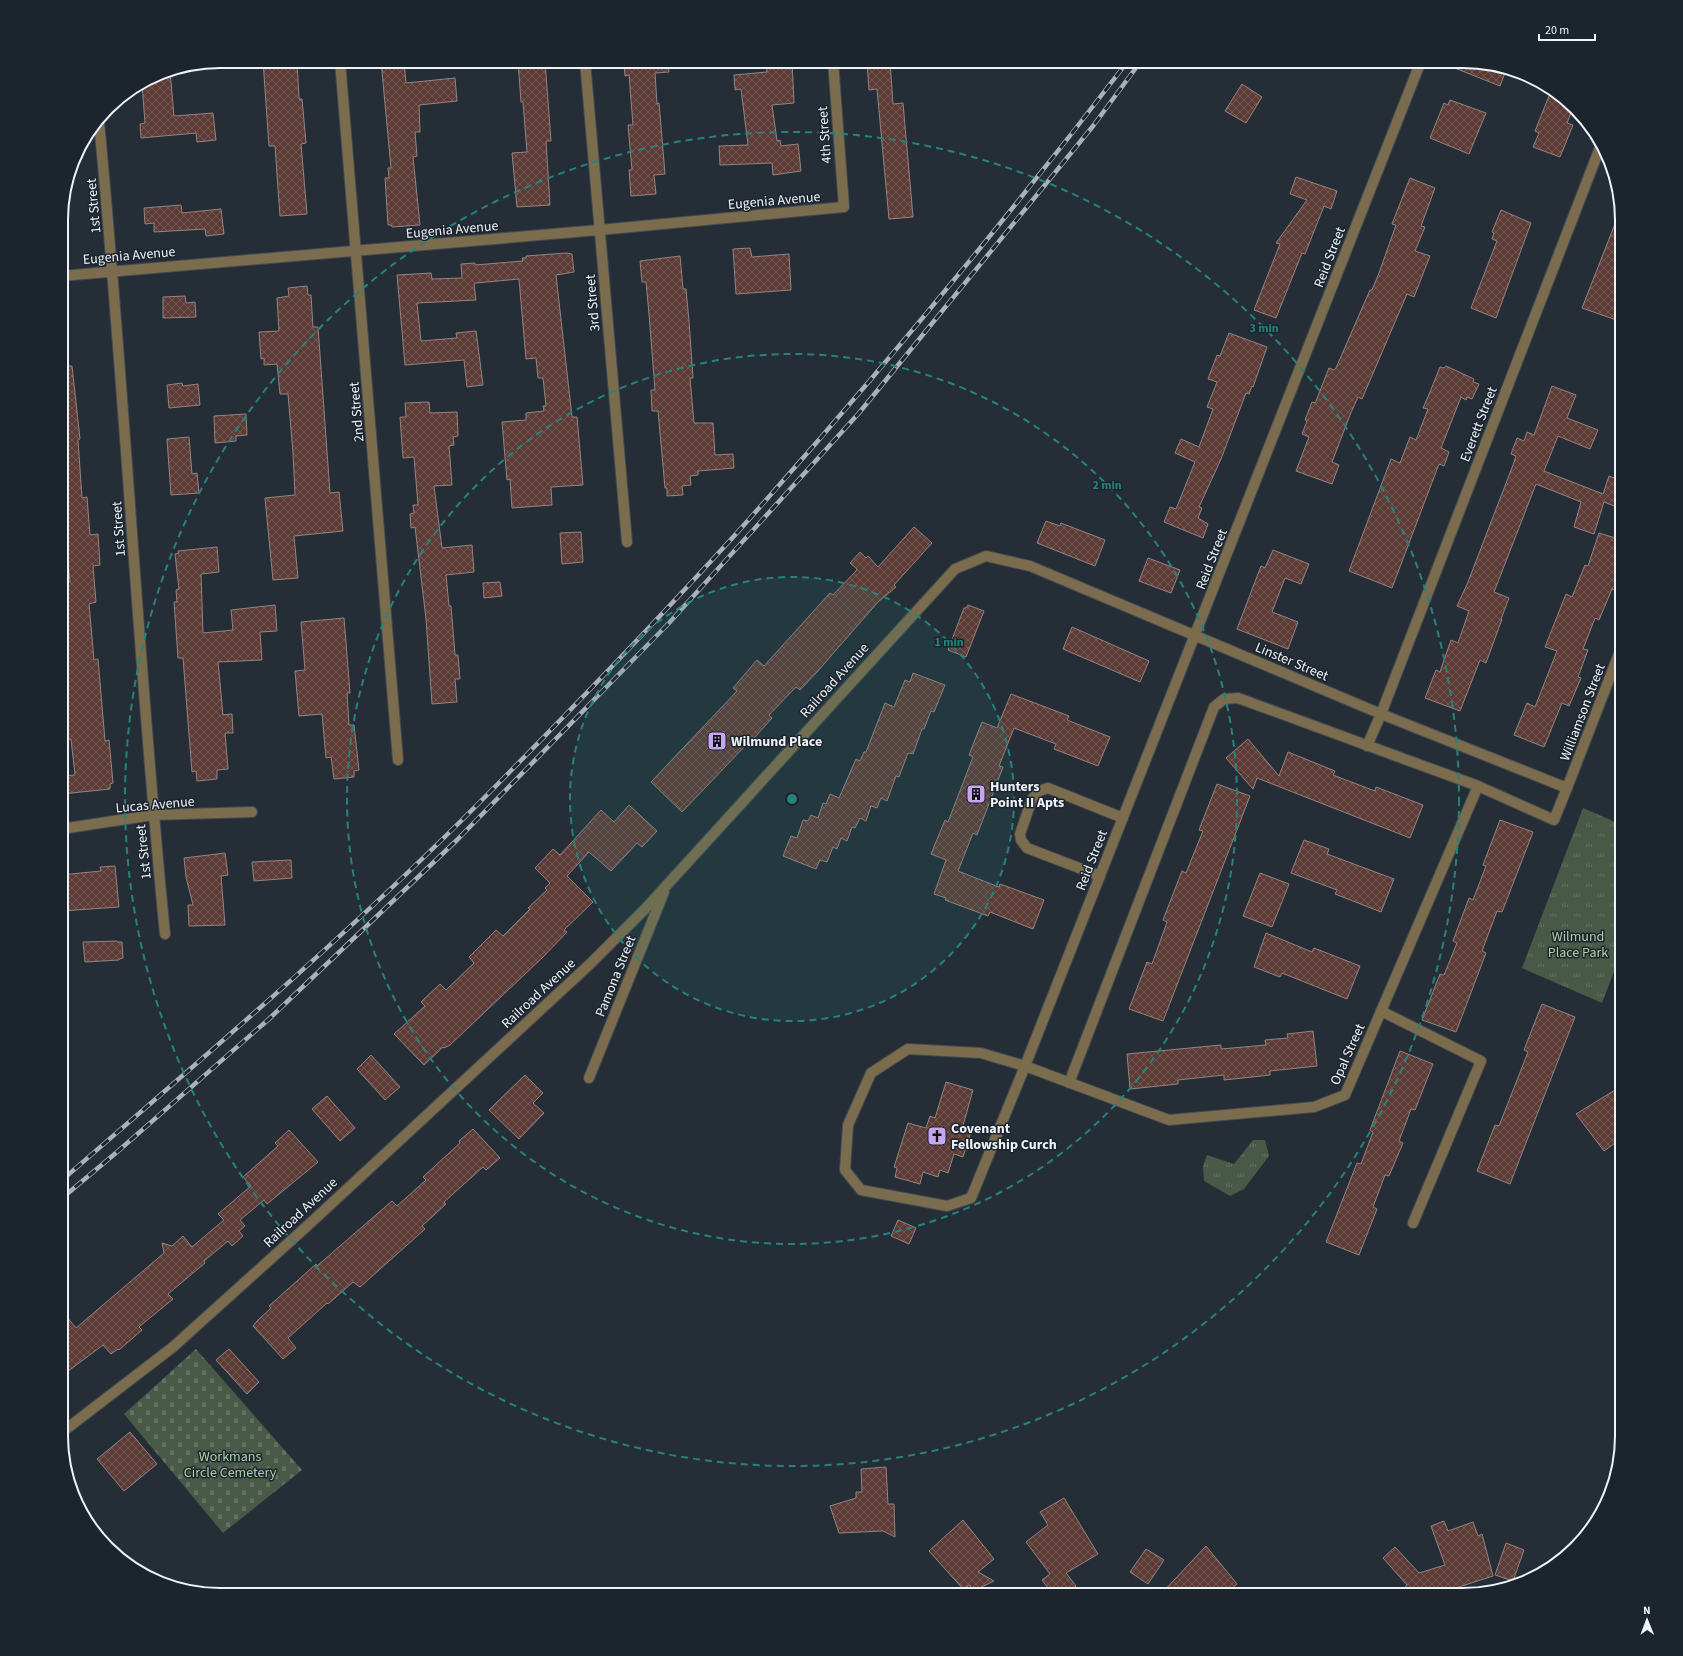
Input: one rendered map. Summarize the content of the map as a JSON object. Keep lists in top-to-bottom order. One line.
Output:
{"streets":{"street":["4th Street","Eugenia Avenue","1st Street","Reid Street","3rd Street","2nd Street","Everett Street","Linster Street","Railroad Avenue","Williamson Street","Lucas Avenue","Pamona Street","Opal Street"]},"crossings":[["4th Street","Eugenia Avenue"],["Eugenia Avenue","1st Street"],["Eugenia Avenue","3rd Street"],["Eugenia Avenue","2nd Street"],["1st Street","Lucas Avenue"],["Reid Street","Linster Street"],["Reid Street","Opal Street"],["Everett Street","Linster Street"],["Linster Street","Railroad Avenue"],["Linster Street","Williamson Street"],["Railroad Avenue","Pamona Street"],["Williamson Street","Opal Street"]],"parks":["Wilmund Place Park","Workmans Circle Cemetery"],"places":{"building":["Wilmund Place","Hunters Point II Apts"],"church":["Covenant Fellowship Curch"]},"scale_bar":"20 m","north":"top","rings":["3 min","2 min","1 min"]}
